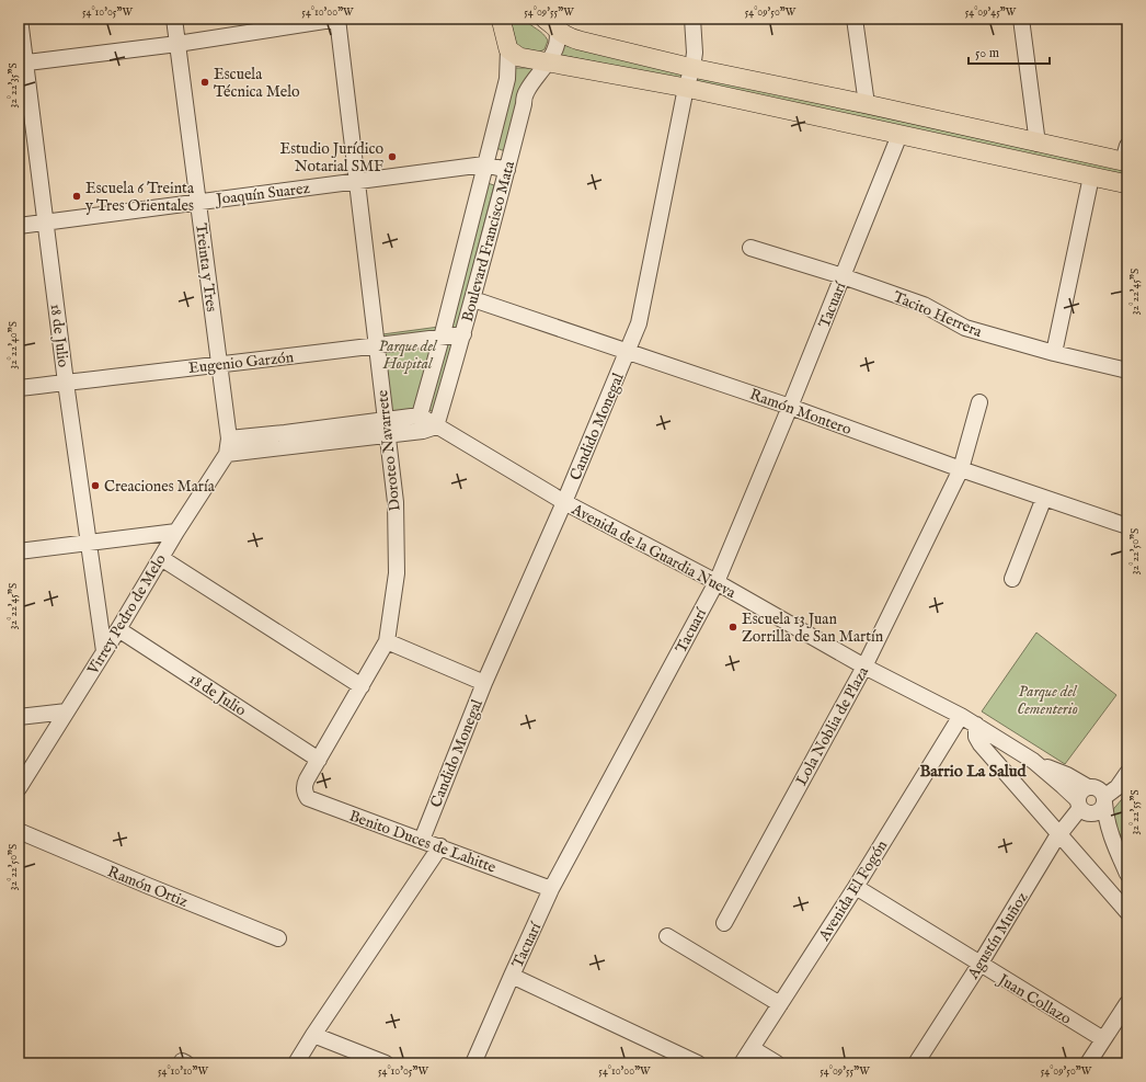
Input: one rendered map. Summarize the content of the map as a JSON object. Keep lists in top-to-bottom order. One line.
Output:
{"streets":{"main road":["Boulevard Francisco Mata"],"street":["Joaquín Suarez","Treinta y Tres","Tacuarí","Tacito Herrera","18 de Julio","Eugenio Garzón","Ramón Montero","Candido Monegal","Doroteo Navarrete","Avenida de la Guardia Nueva","Virrey Pedro de Melo","Lola Noblia de Plaza","Benito Duces de Lahitte","Ramón Ortiz","Avenida El Fogón","Agustín Muñoz","Juan Collazo"]},"crossings":[["Joaquín Suarez","Boulevard Francisco Mata"],["Joaquín Suarez","Treinta y Tres"],["Joaquín Suarez","18 de Julio"],["Joaquín Suarez","Doroteo Navarrete"],["Boulevard Francisco Mata","Eugenio Garzón"],["Boulevard Francisco Mata","Ramón Montero"],["Boulevard Francisco Mata","Avenida de la Guardia Nueva"],["Treinta y Tres","Eugenio Garzón"],["Treinta y Tres","Virrey Pedro de Melo"],["Tacuarí","Tacito Herrera"],["Tacuarí","Ramón Montero"],["Tacuarí","Avenida de la Guardia Nueva"],["Tacuarí","Benito Duces de Lahitte"],["18 de Julio","Eugenio Garzón"],["18 de Julio","Doroteo Navarrete"],["18 de Julio","Virrey Pedro de Melo"],["Eugenio Garzón","Doroteo Navarrete"],["Ramón Montero","Candido Monegal"],["Ramón Montero","Lola Noblia de Plaza"],["Candido Monegal","Avenida de la Guardia Nueva"],["Candido Monegal","Benito Duces de Lahitte"],["Doroteo Navarrete","Benito Duces de Lahitte"],["Avenida de la Guardia Nueva","Lola Noblia de Plaza"],["Avenida de la Guardia Nueva","Avenida El Fogón"],["Avenida de la Guardia Nueva","Agustín Muñoz"],["Avenida El Fogón","Juan Collazo"],["Agustín Muñoz","Juan Collazo"]],"districts":["Barrio La Salud"],"parks":["Parque del Hospital","Parque del Cementerio"],"places":["Escuela Técnica Melo","Estudio Jurídico Notarial SMF","Escuela 6 Treinta y Tres Orientales","Creaciones María","Escuela 13 Juan Zorrilla de San Martín"],"scale_bar":"50 m","coordinates":["54°10'05\"W","54°10'00\"W","54°09'55\"W","54°09'50\"W","54°09'45\"W","32°22'35\"S","32°22'45\"S","32°22'40\"S","32°22'50\"S","32°22'55\"S","54°10'10\"W"]}
